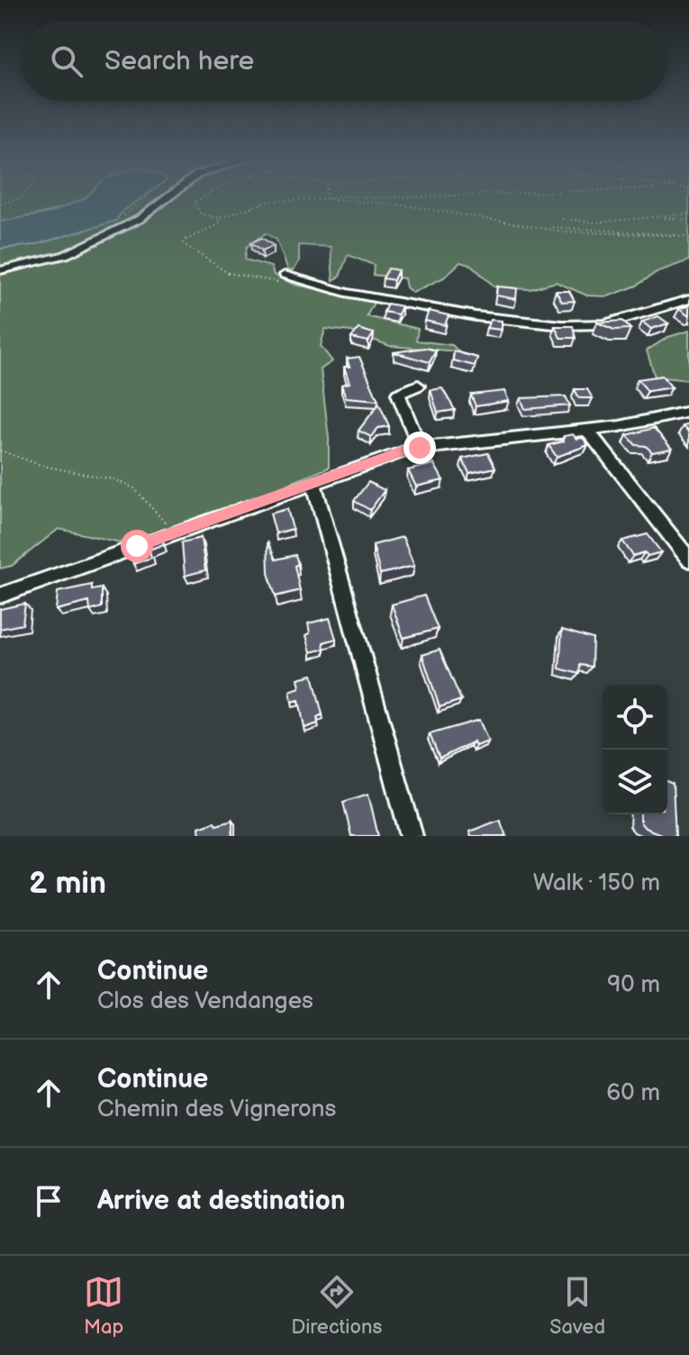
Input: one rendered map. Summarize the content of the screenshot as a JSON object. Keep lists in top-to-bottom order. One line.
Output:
{"page":{"search":"Search here","heading":["2 min","Walk · 150 m"],"list":[["Continue","Clos des Vendanges","90 m"],["Continue","Chemin des Vignerons","60 m"],"Arrive at destination"],"nav":["Map","Directions","Saved"]}}
